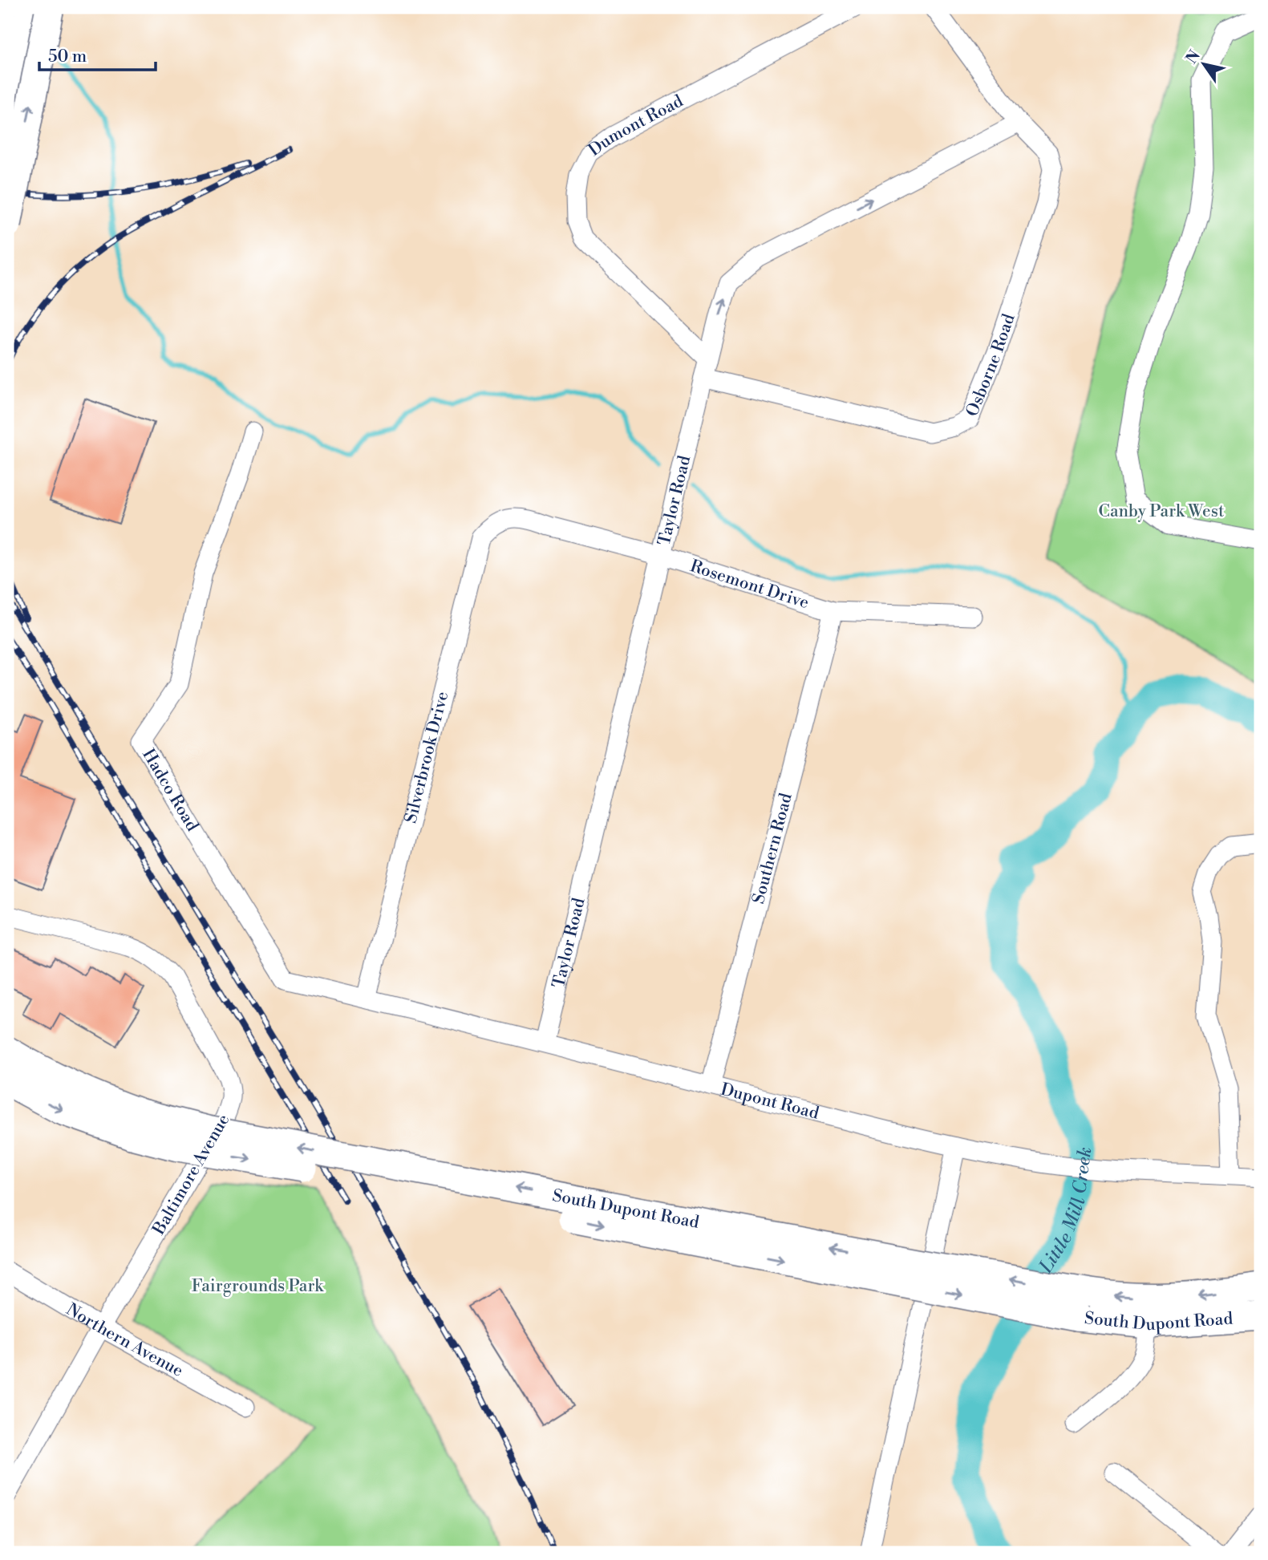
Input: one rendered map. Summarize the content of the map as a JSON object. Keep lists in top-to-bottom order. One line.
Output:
{"streets":{"main road":["South Dupont Road"],"street":["Dumont Road","Osborne Road","Taylor Road","Rosemont Drive","Silverbrook Drive","Hadco Road","Southern Road","Dupont Road","Baltimore Avenue","Northern Avenue"]},"crossings":[["Dumont Road","Taylor Road"],["Osborne Road","Taylor Road"],["Taylor Road","Rosemont Drive"],["Taylor Road","Dupont Road"],["Rosemont Drive","Silverbrook Drive"],["Rosemont Drive","Southern Road"],["Silverbrook Drive","Dupont Road"],["Hadco Road","Dupont Road"],["Southern Road","Dupont Road"],["Baltimore Avenue","Northern Avenue"]],"one_way":["Taylor Road"],"water":["Little Mill Creek"],"parks":["Canby Park West","Fairgrounds Park"],"scale_bar":"50 m","north":"top left"}
